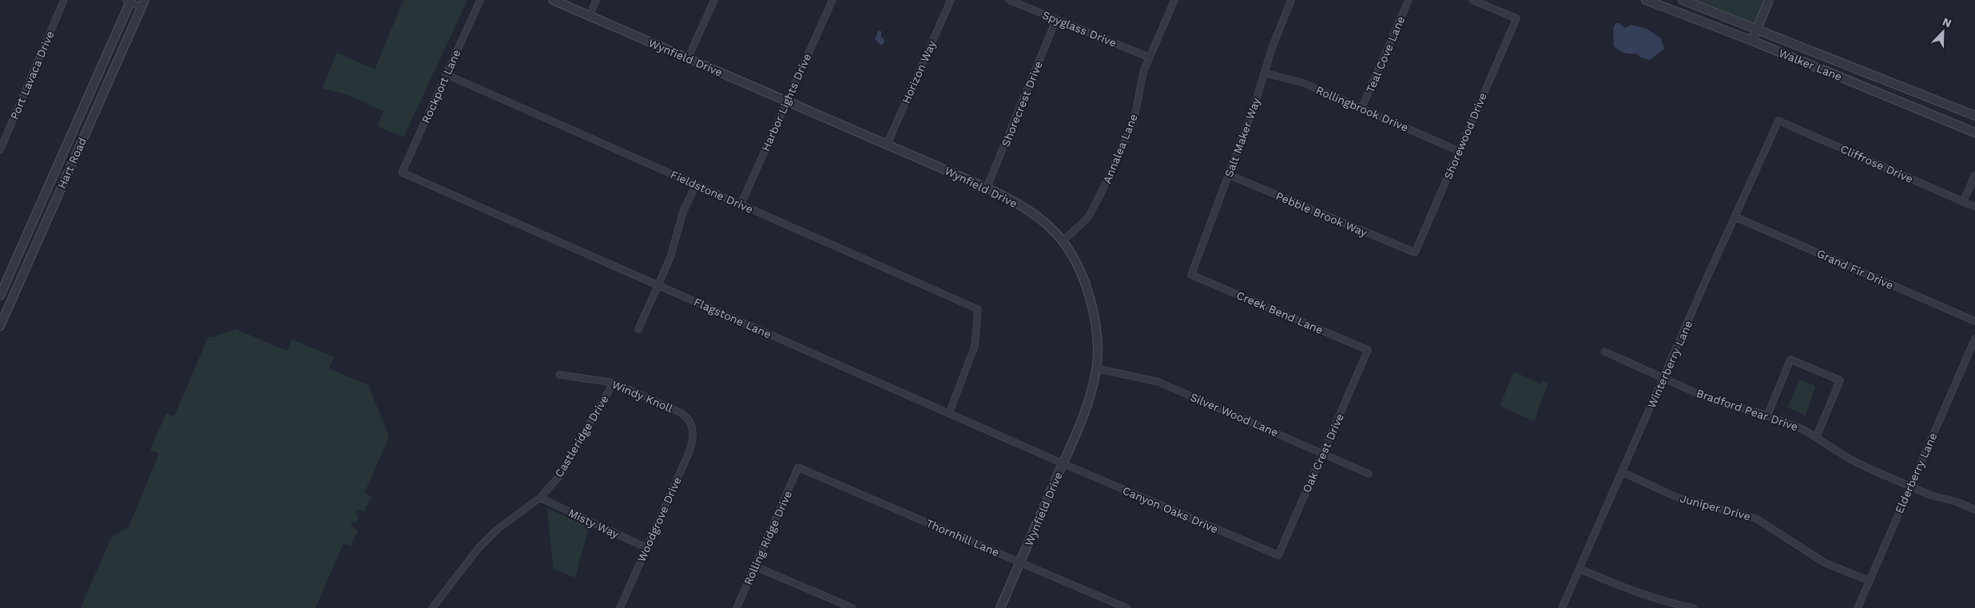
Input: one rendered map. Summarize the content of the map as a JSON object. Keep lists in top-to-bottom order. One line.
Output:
{"streets":{"street":["Spyglass Drive","Teal Cove Lane","Wynfield Drive","Walker Lane","Horizon Way","Port Lavaca Drive","Rockport Lane","Harbor Lights Drive","Shorecrest Drive","Rollingbrook Drive","Shorewood Drive","Salt Maker Way","Annalea Lane","Hart Road","Cliffrose Drive","Fieldstone Drive","Pebble Brook Way","Grand Fir Drive","Creek Bend Lane","Flagstone Lane","Winterberry Lane","Windy Knoll","Bradford Pear Drive","Silver Wood Lane","Castleridge Drive","Oak Crest Drive","Elderberry Lane","Juniper Drive","Canyon Oaks Drive","Woodgrove Drive","Misty Way","Rolling Ridge Drive","Thornhill Lane"]},"crossings":[["Spyglass Drive","Shorecrest Drive"],["Spyglass Drive","Annalea Lane"],["Teal Cove Lane","Rollingbrook Drive"],["Wynfield Drive","Horizon Way"],["Wynfield Drive","Harbor Lights Drive"],["Wynfield Drive","Shorecrest Drive"],["Wynfield Drive","Annalea Lane"],["Wynfield Drive","Flagstone Lane"],["Wynfield Drive","Silver Wood Lane"],["Wynfield Drive","Canyon Oaks Drive"],["Wynfield Drive","Thornhill Lane"],["Rockport Lane","Fieldstone Drive"],["Rockport Lane","Flagstone Lane"],["Harbor Lights Drive","Fieldstone Drive"],["Rollingbrook Drive","Shorewood Drive"],["Rollingbrook Drive","Salt Maker Way"],["Shorewood Drive","Pebble Brook Way"],["Salt Maker Way","Pebble Brook Way"],["Salt Maker Way","Creek Bend Lane"],["Cliffrose Drive","Winterberry Lane"],["Fieldstone Drive","Flagstone Lane"],["Grand Fir Drive","Winterberry Lane"],["Creek Bend Lane","Oak Crest Drive"],["Flagstone Lane","Canyon Oaks Drive"],["Winterberry Lane","Bradford Pear Drive"],["Winterberry Lane","Juniper Drive"],["Windy Knoll","Castleridge Drive"],["Windy Knoll","Woodgrove Drive"],["Bradford Pear Drive","Elderberry Lane"],["Silver Wood Lane","Oak Crest Drive"],["Castleridge Drive","Misty Way"],["Oak Crest Drive","Canyon Oaks Drive"],["Elderberry Lane","Juniper Drive"],["Woodgrove Drive","Misty Way"],["Rolling Ridge Drive","Thornhill Lane"]],"north":"top right"}
